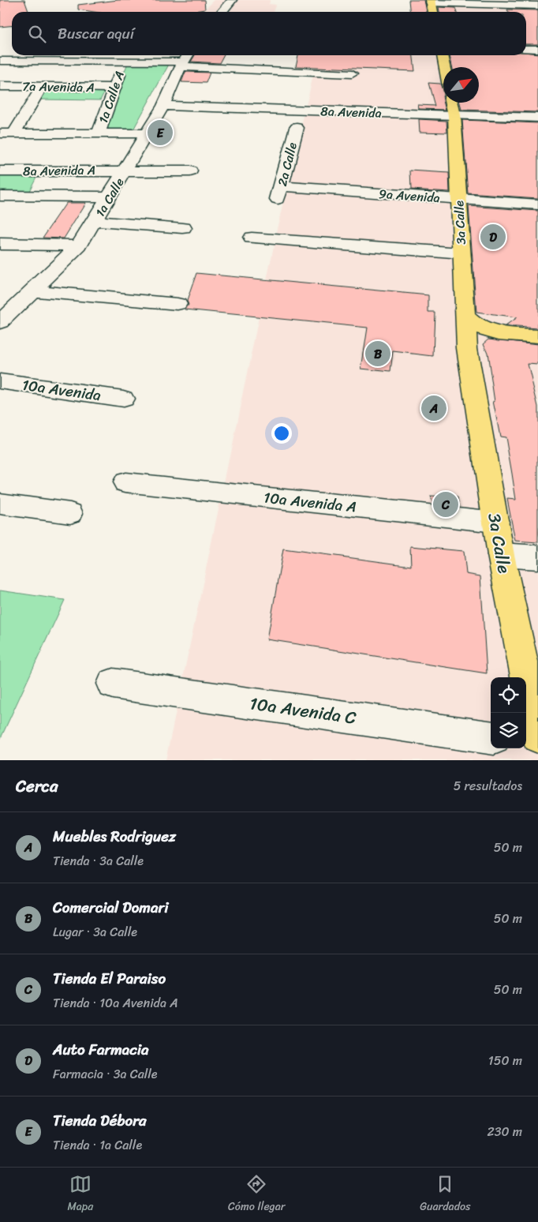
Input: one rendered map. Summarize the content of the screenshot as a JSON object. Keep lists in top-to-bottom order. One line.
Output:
{"streets":{"main road":["3a Calle"],"street":["7a Avenida A","1a Calle A","8a Avenida","2a Calle","8a Avenida A","9a Avenida","1a Calle","10a Avenida","10a Avenida A","10a Avenida C"]},"crossings":[["7a Avenida A","1a Calle A"],["8a Avenida","1a Calle"],["8a Avenida","3a Calle"],["2a Calle","9a Avenida"],["8a Avenida A","1a Calle"],["9a Avenida","3a Calle"],["3a Calle","10a Avenida A"]],"north":"top right","page":{"search":"Buscar aquí","pins":["E","D","B","A","C"],"heading":["Cerca","5 resultados"],"list":[{"mark":"A","name":"Muebles Rodriguez","note":"Tienda · 3a Calle","value":"50 m"},{"mark":"B","name":"Comercial Domari","note":"Lugar · 3a Calle","value":"50 m"},{"mark":"C","name":"Tienda El Paraiso","note":"Tienda · 10a Avenida A","value":"50 m"},{"mark":"D","name":"Auto Farmacia","note":"Farmacia · 3a Calle","value":"150 m"},{"mark":"E","name":"Tienda Débora","note":"Tienda · 1a Calle","value":"230 m"}],"nav":["Mapa","Cómo llegar","Guardados"]}}
